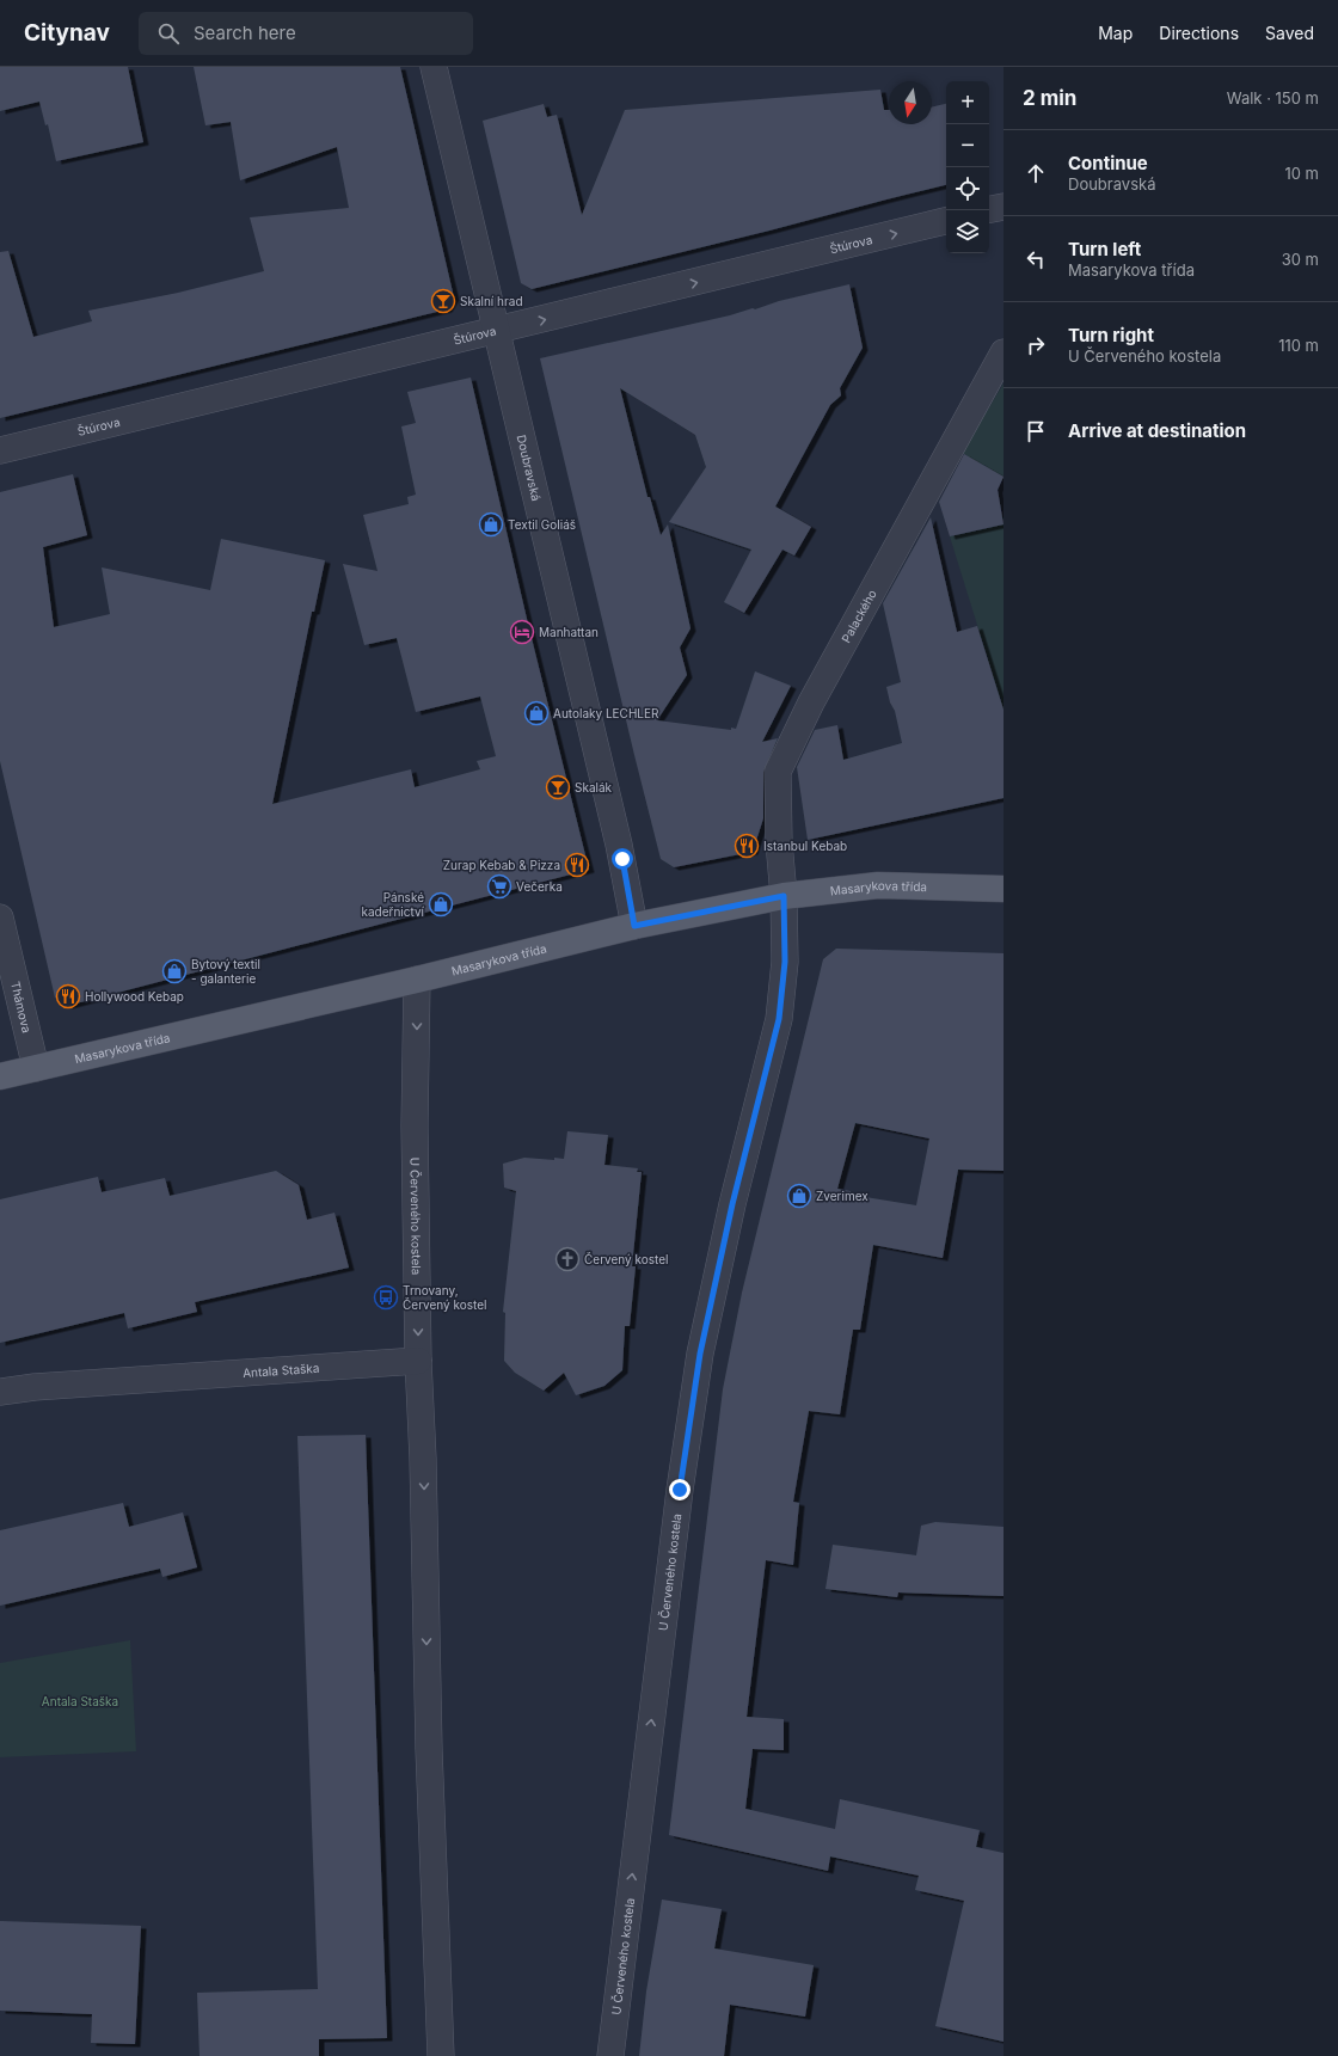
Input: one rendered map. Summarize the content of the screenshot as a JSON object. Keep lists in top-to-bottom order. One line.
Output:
{"streets":{"main road":["Masarykova třída"],"street":["Štúrova","Doubravská","Palackého","Thámova","U Červeného kostela","Antala Staška"]},"crossings":[["Štúrova","Doubravská"],["Doubravská","Masarykova třída"],["Palackého","Masarykova třída"],["Palackého","U Červeného kostela"],["Masarykova třída","Thámova"],["Masarykova třída","U Červeného kostela"],["U Červeného kostela","Antala Staška"]],"one_way":["Štúrova"],"parks":["Antala Staška"],"places":{"bar":["Skalní hrad","Skalák"],"shop":["Textil Goliáš","Autolaky LECHLER","Pánské kadeřnictví","Bytový textil - galanterie","Zverimex"],"hotel":["Manhattan"],"restaurant":["Istanbul Kebab","Zurap Kebab & Pizza","Hollywood Kebap"],"supermarket":["Večerka"],"church":["Červený kostel"],"bus stop":["Trnovany, Červený kostel"]},"north":"bottom","page":{"header":"Citynav","search":"Search here","nav":["Map","Directions","Saved"],"heading":["2 min","Walk · 150 m"],"map_buttons":["+","−"],"list":[["Continue","Doubravská","10 m"],["Turn left","Masarykova třída","30 m"],["Turn right","U Červeného kostela","110 m"],"Arrive at destination"]}}
